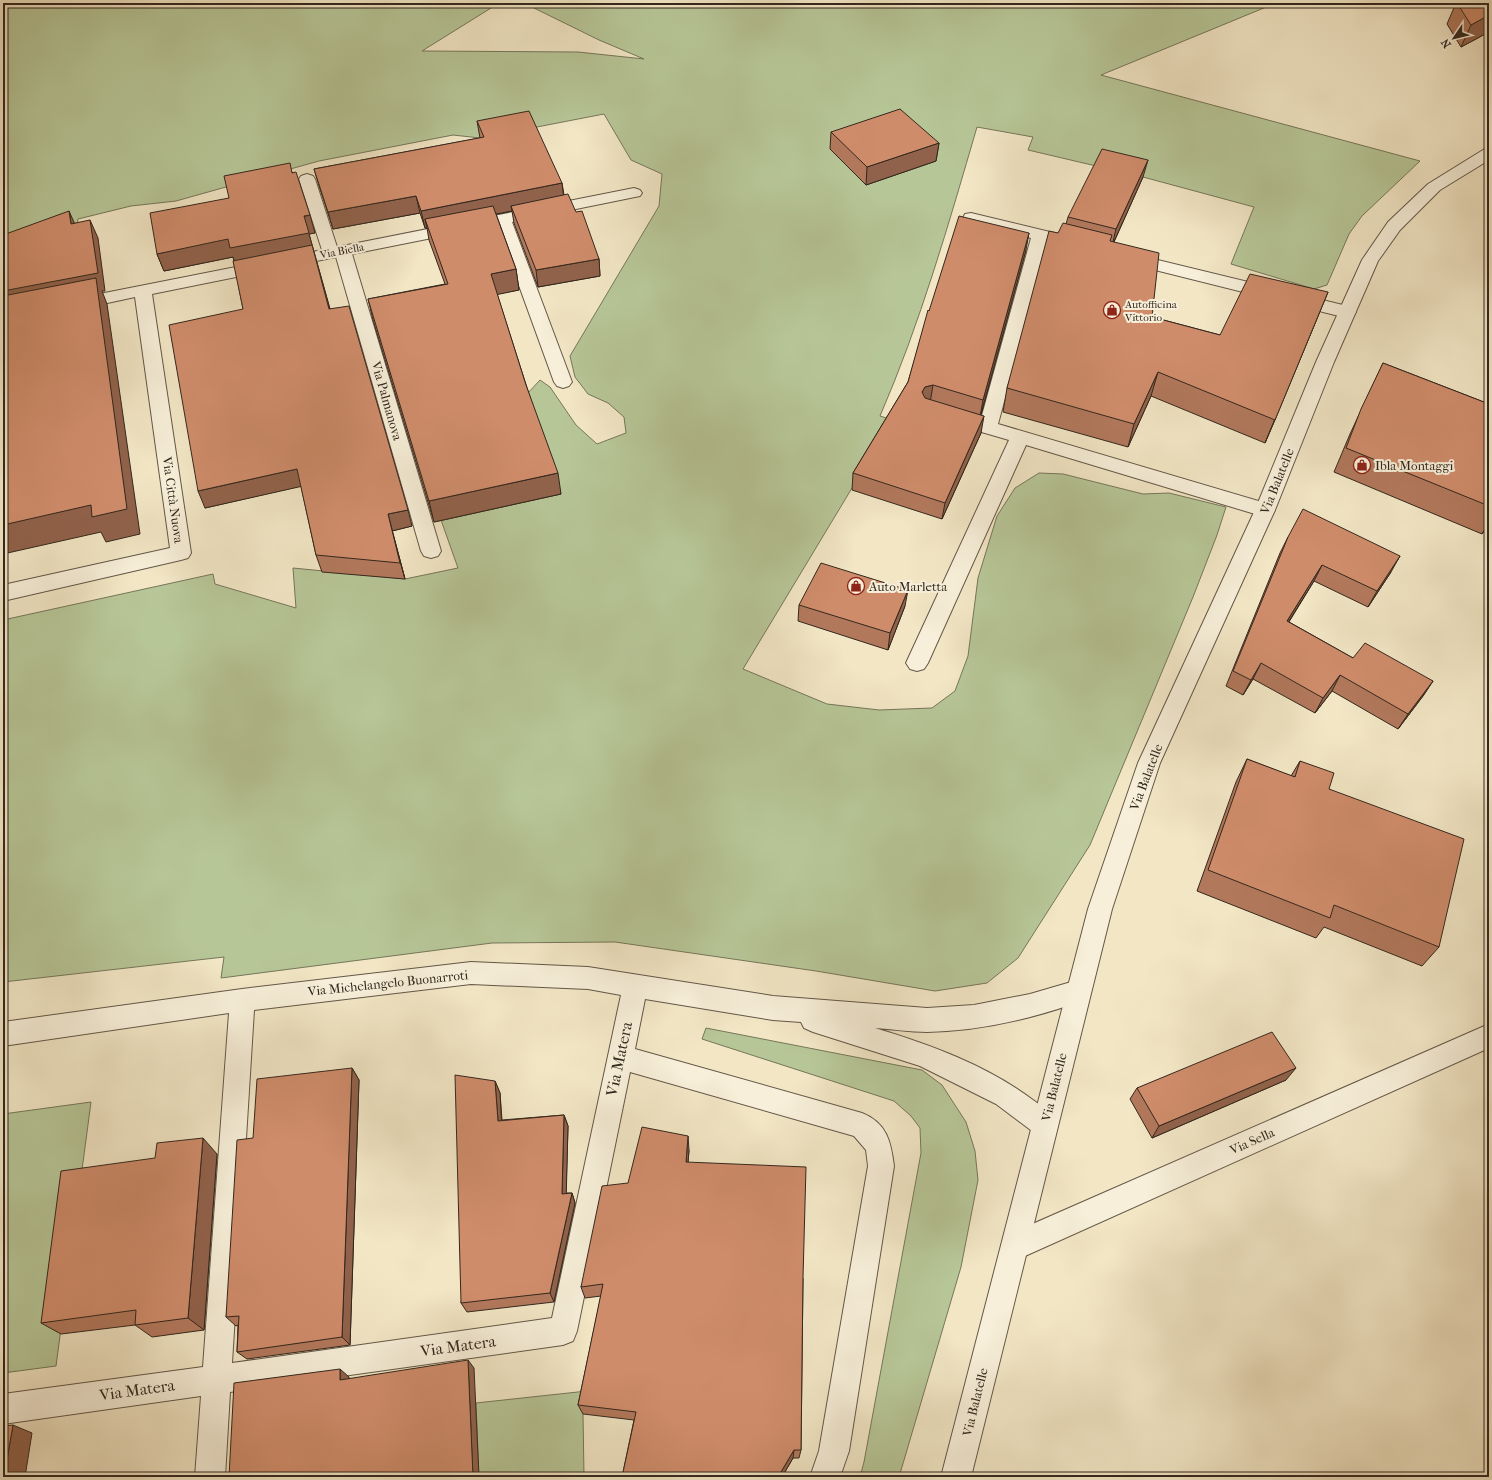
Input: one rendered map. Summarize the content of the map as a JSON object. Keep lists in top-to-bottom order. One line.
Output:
{"streets":{"street":["Via Biella","Via Palmanova","Via Balatelle","Via Città Nuova","Via Michelangelo Buonarroti","Via Matera","Via Sella"]},"crossings":[["Via Biella","Via Palmanova"],["Via Biella","Via Città Nuova"],["Via Balatelle","Via Sella"],["Via Michelangelo Buonarroti","Via Matera"]],"places":{"shop":["Autofficina Vittorio","Ibla Montaggi","Auto Marletta"]},"north":"bottom left"}
